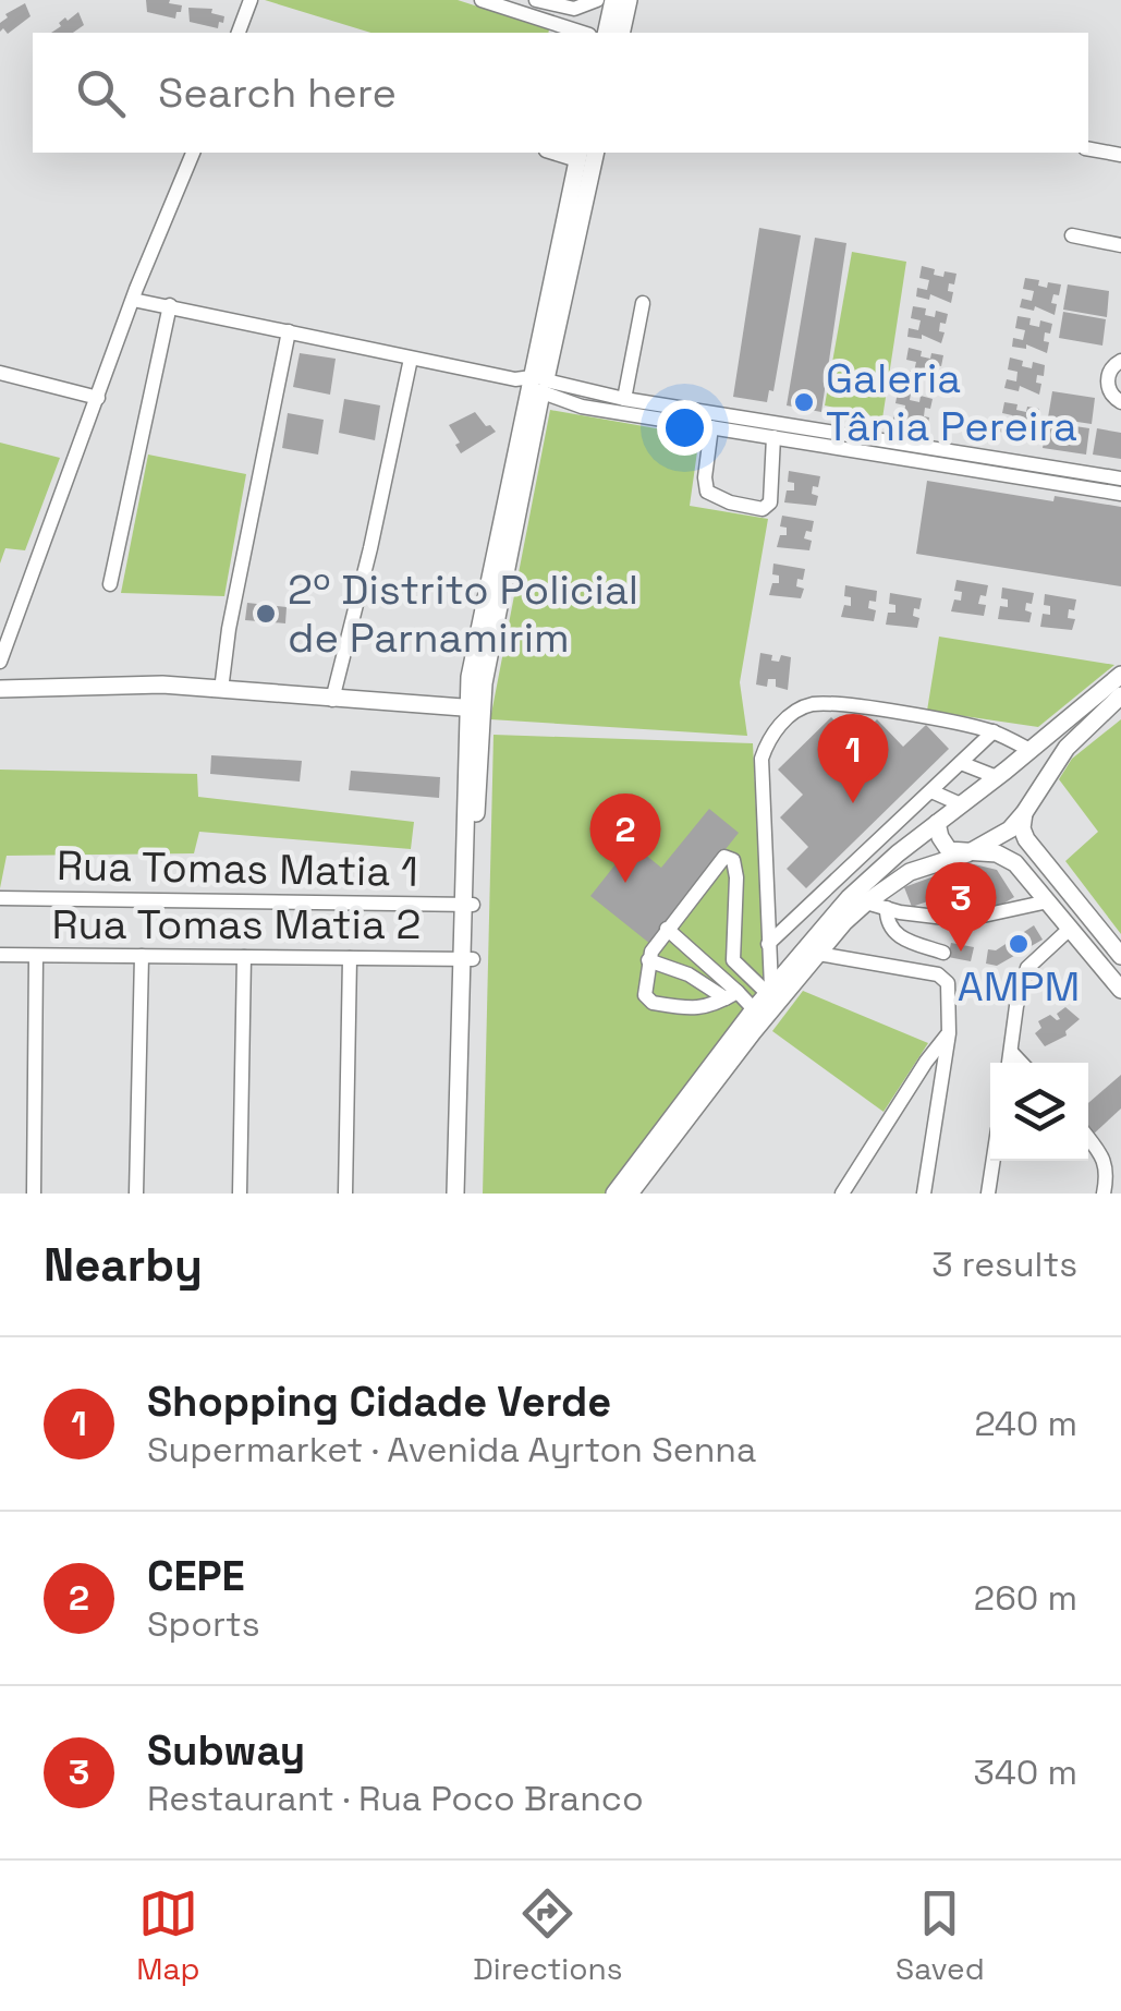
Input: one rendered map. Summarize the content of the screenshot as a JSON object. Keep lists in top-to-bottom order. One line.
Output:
{"streets":{"street":["Rua Tomas Matia 1","Rua Tomas Matia 2"]},"places":["Galeria Tânia Pereira","2º Distrito Policial de Parnamirim","AMPM"],"page":{"search":"Search here","pins":["1","2","3"],"heading":["Nearby","3 results"],"list":[{"mark":"1","name":"Shopping Cidade Verde","note":"Supermarket · Avenida Ayrton Senna","value":"240 m"},{"mark":"2","name":"CEPE","note":"Sports","value":"260 m"},{"mark":"3","name":"Subway","note":"Restaurant · Rua Poco Branco","value":"340 m"}],"nav":["Map","Directions","Saved"]}}
